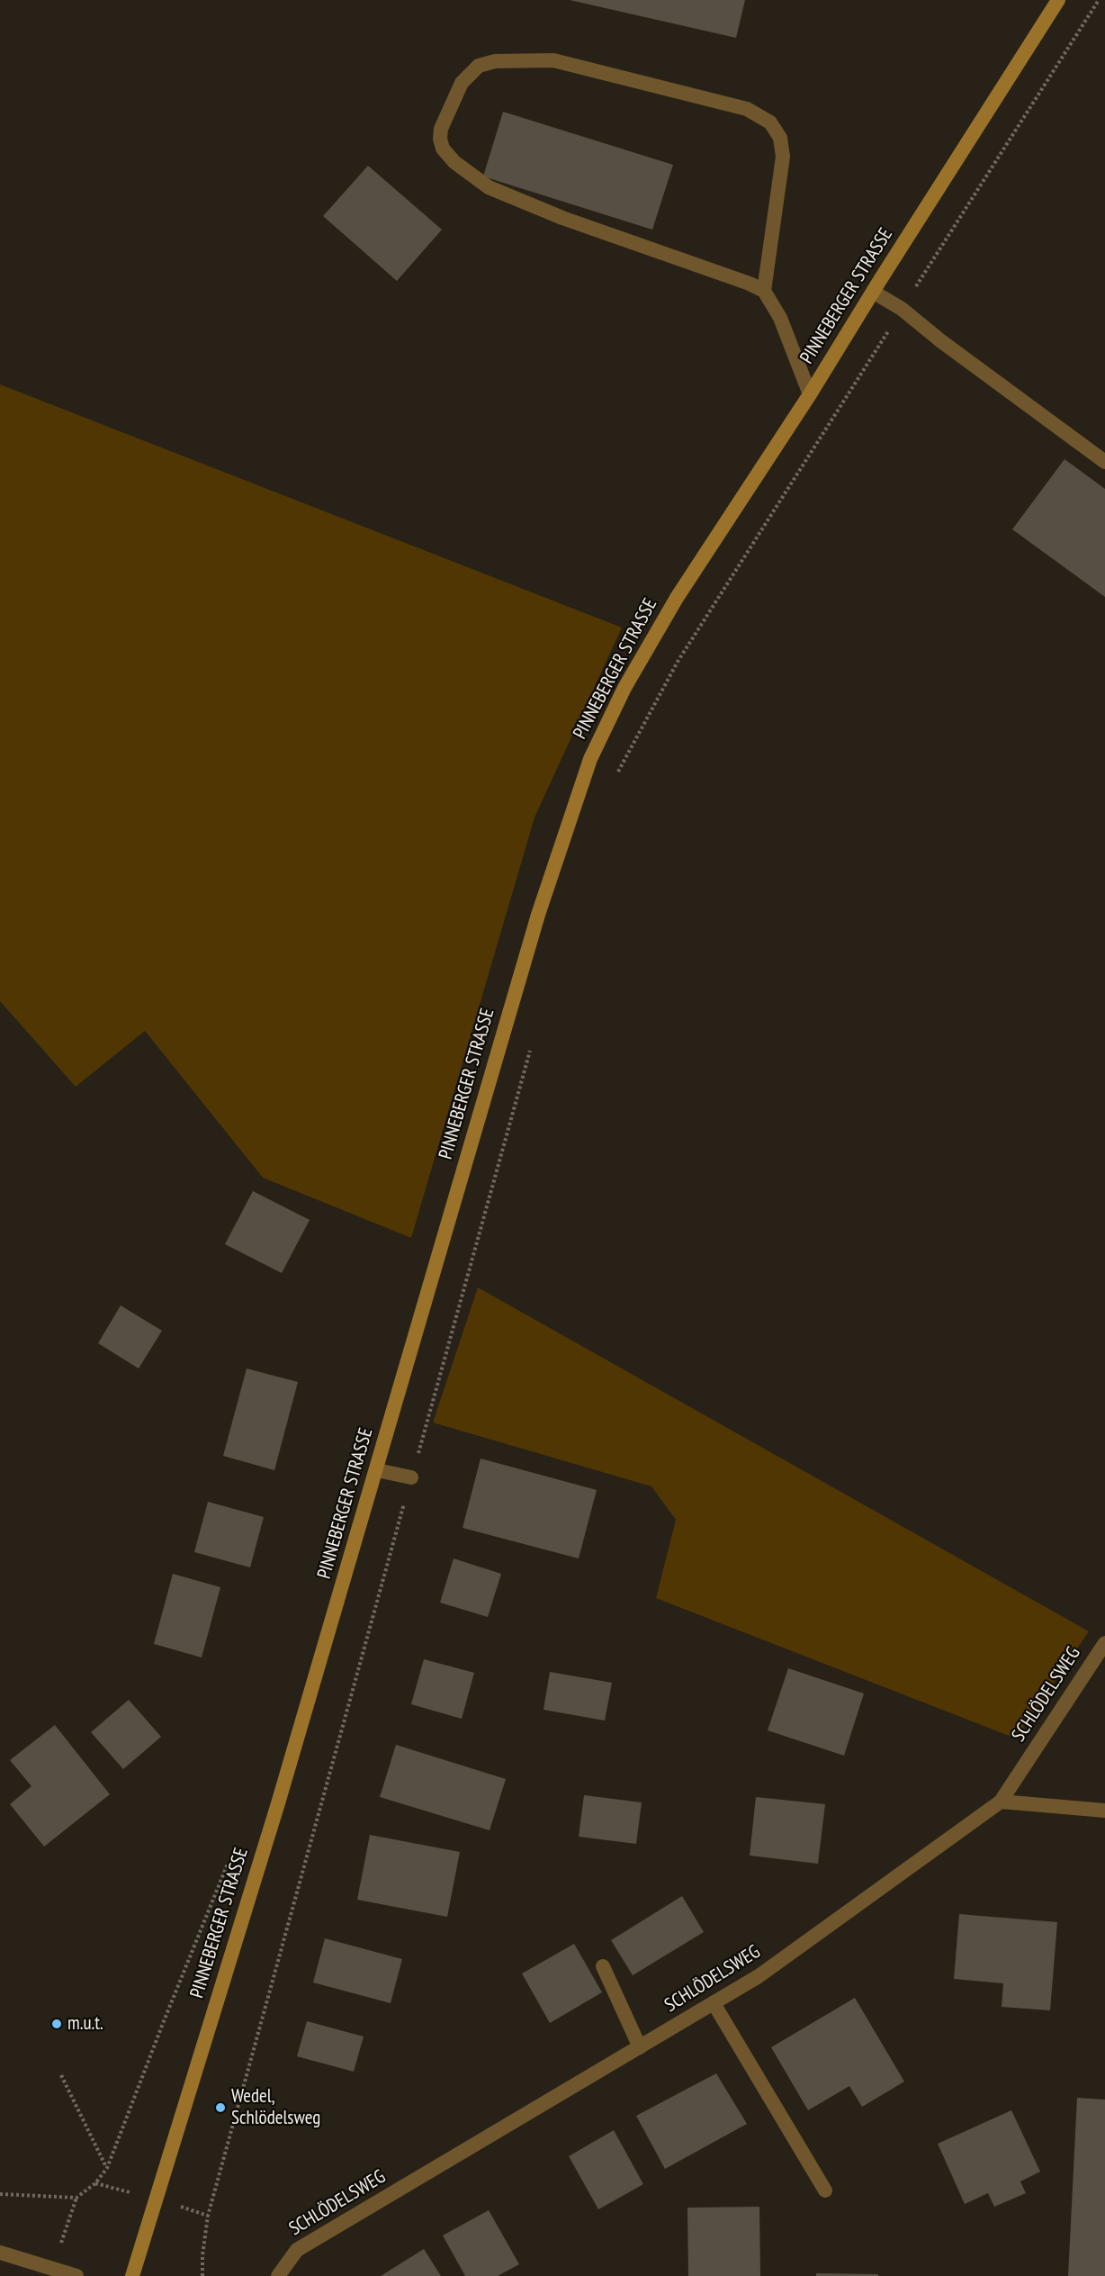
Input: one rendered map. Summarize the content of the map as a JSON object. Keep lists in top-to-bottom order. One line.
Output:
{"streets":{"main road":["PINNEBERGER STRASSE"],"street":["SCHLÖDELSWEG"]},"places":["m.u.t.","Wedel, Schlödelsweg"]}
